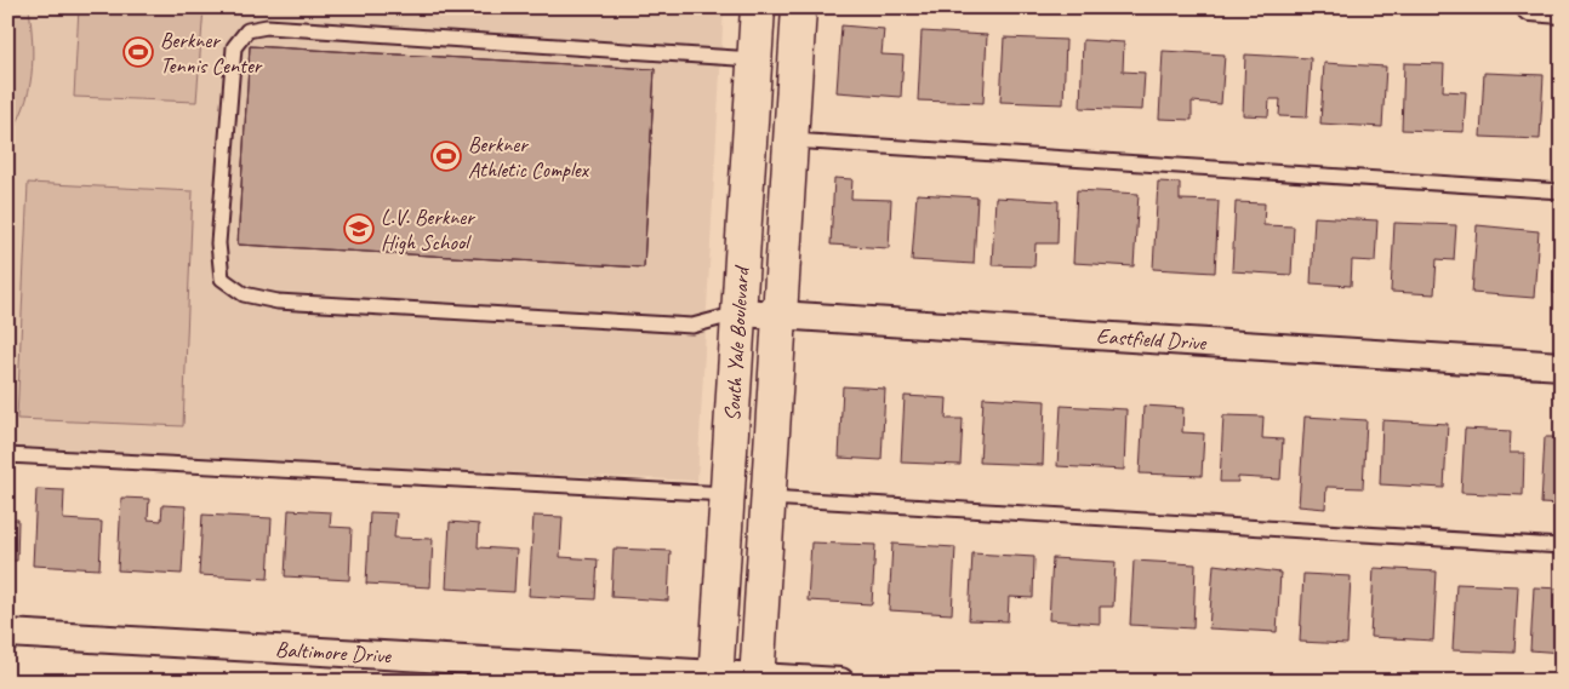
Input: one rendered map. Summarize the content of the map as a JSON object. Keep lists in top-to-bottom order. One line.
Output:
{"streets":{"street":["Eastfield Drive","South Yale Boulevard","Baltimore Drive"]},"crossings":[["Eastfield Drive","South Yale Boulevard"],["South Yale Boulevard","Baltimore Drive"]],"places":{"sports":["Berkner Tennis Center","Berkner Athletic Complex"],"school or university":["L.V. Berkner High School"]}}
